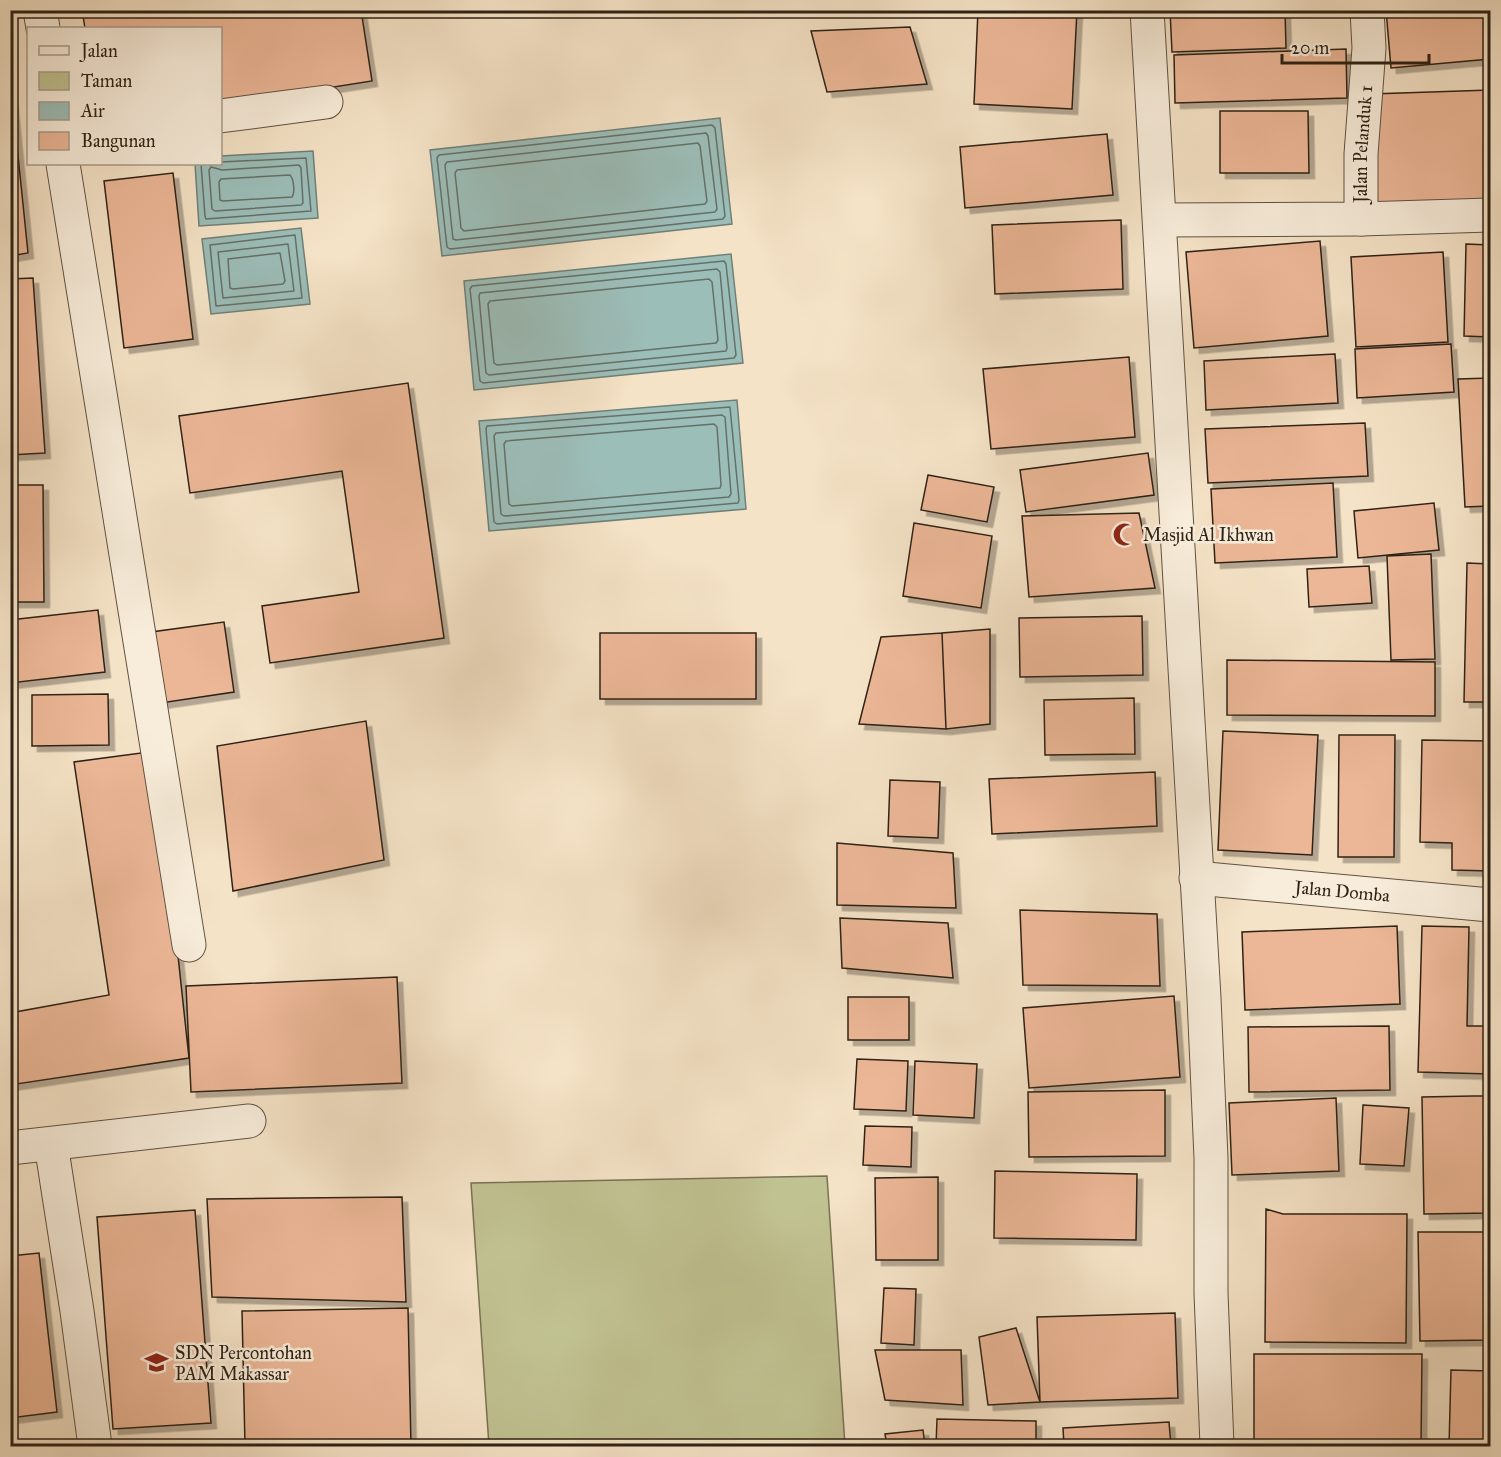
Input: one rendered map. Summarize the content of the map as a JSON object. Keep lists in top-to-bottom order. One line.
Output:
{"streets":{"street":["Jalan Pelanduk 1","Jalan Domba"]},"places":{"mosque":["Masjid Al Ikhwan"],"school or university":["SDN Percontohan PAM Makassar"]},"legend":["Jalan","Taman","Air","Bangunan"],"scale_bar":"20 m"}
